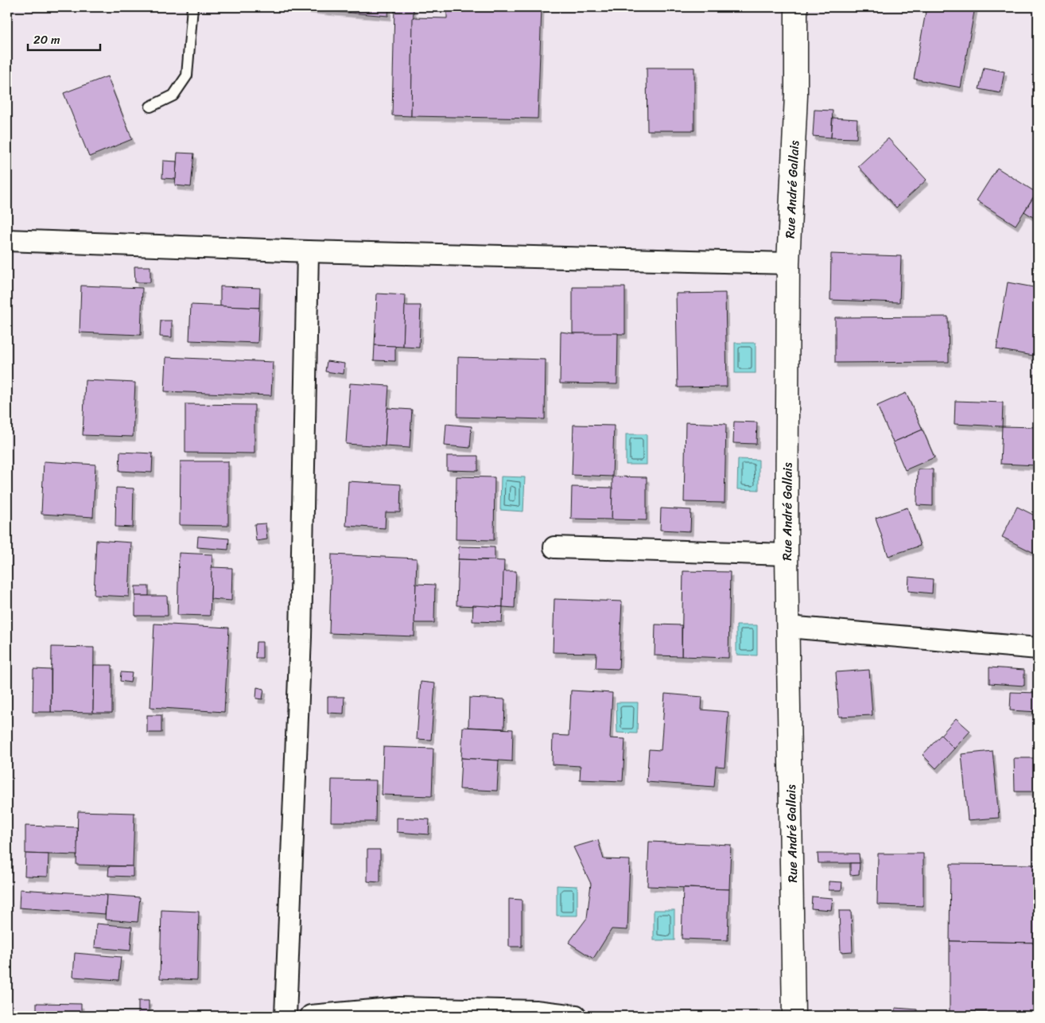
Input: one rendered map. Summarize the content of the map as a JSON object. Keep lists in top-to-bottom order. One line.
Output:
{"streets":{"main road":["Rue André Gallais"]},"scale_bar":"20 m"}
